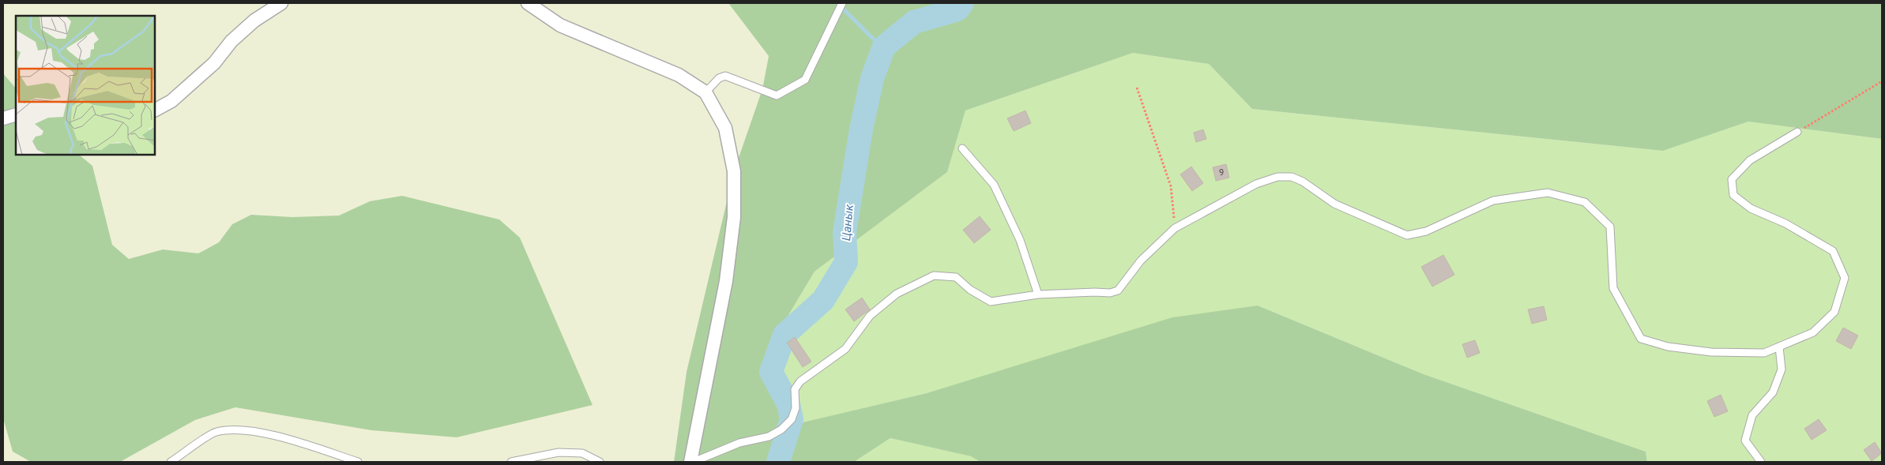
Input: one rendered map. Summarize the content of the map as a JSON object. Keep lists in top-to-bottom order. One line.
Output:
{"water":["Цанык"],"house_numbers":["9"]}
